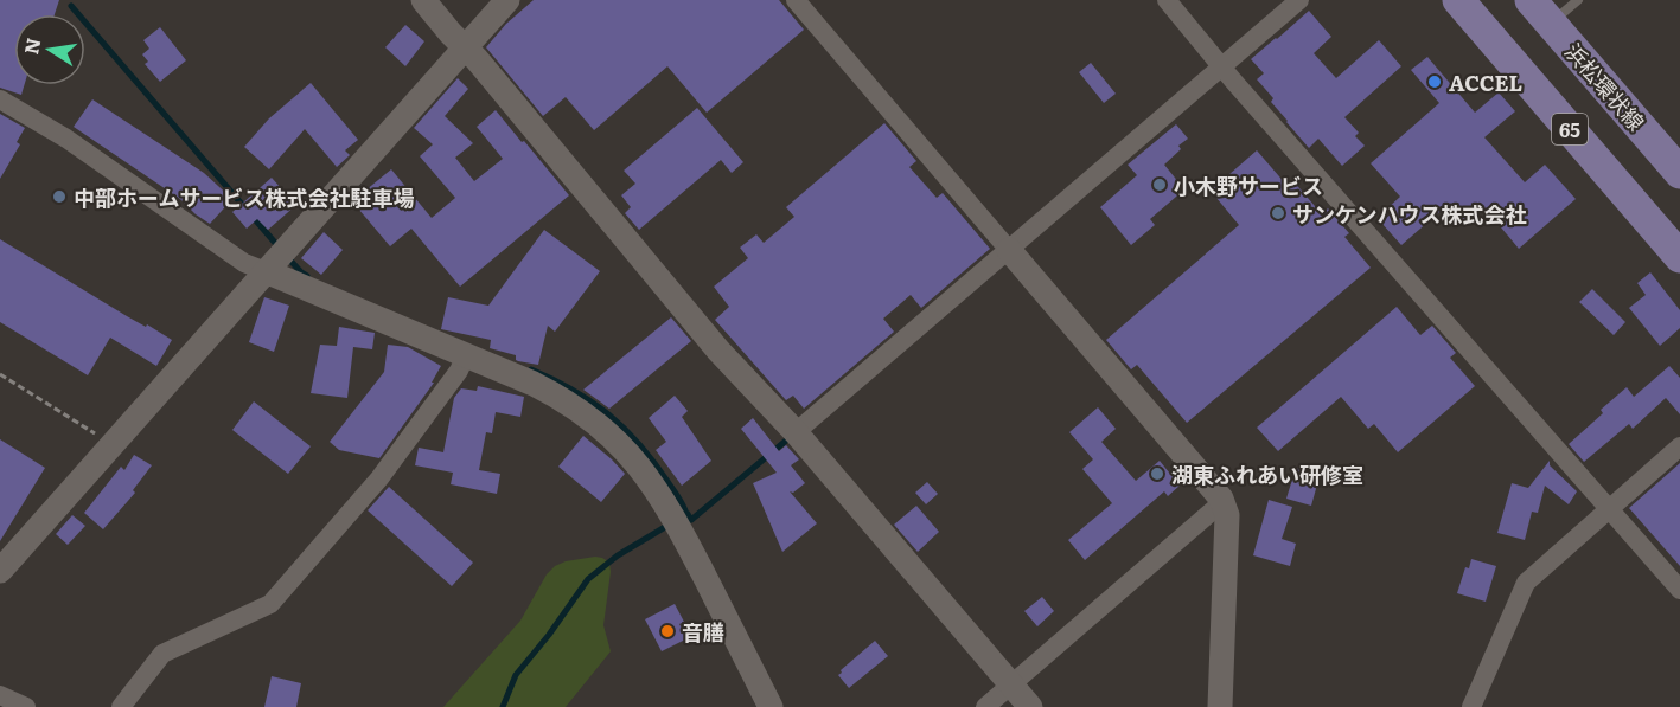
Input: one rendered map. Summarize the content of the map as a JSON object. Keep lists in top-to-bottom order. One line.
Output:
{"streets":{"main road":["浜松環状線","65"]},"places":["ACCEL","小木野サービス","中部ホームサービス株式会社駐車場","サンケンハウス株式会社","湖東ふれあい研修室","音膳"],"north":"left"}
